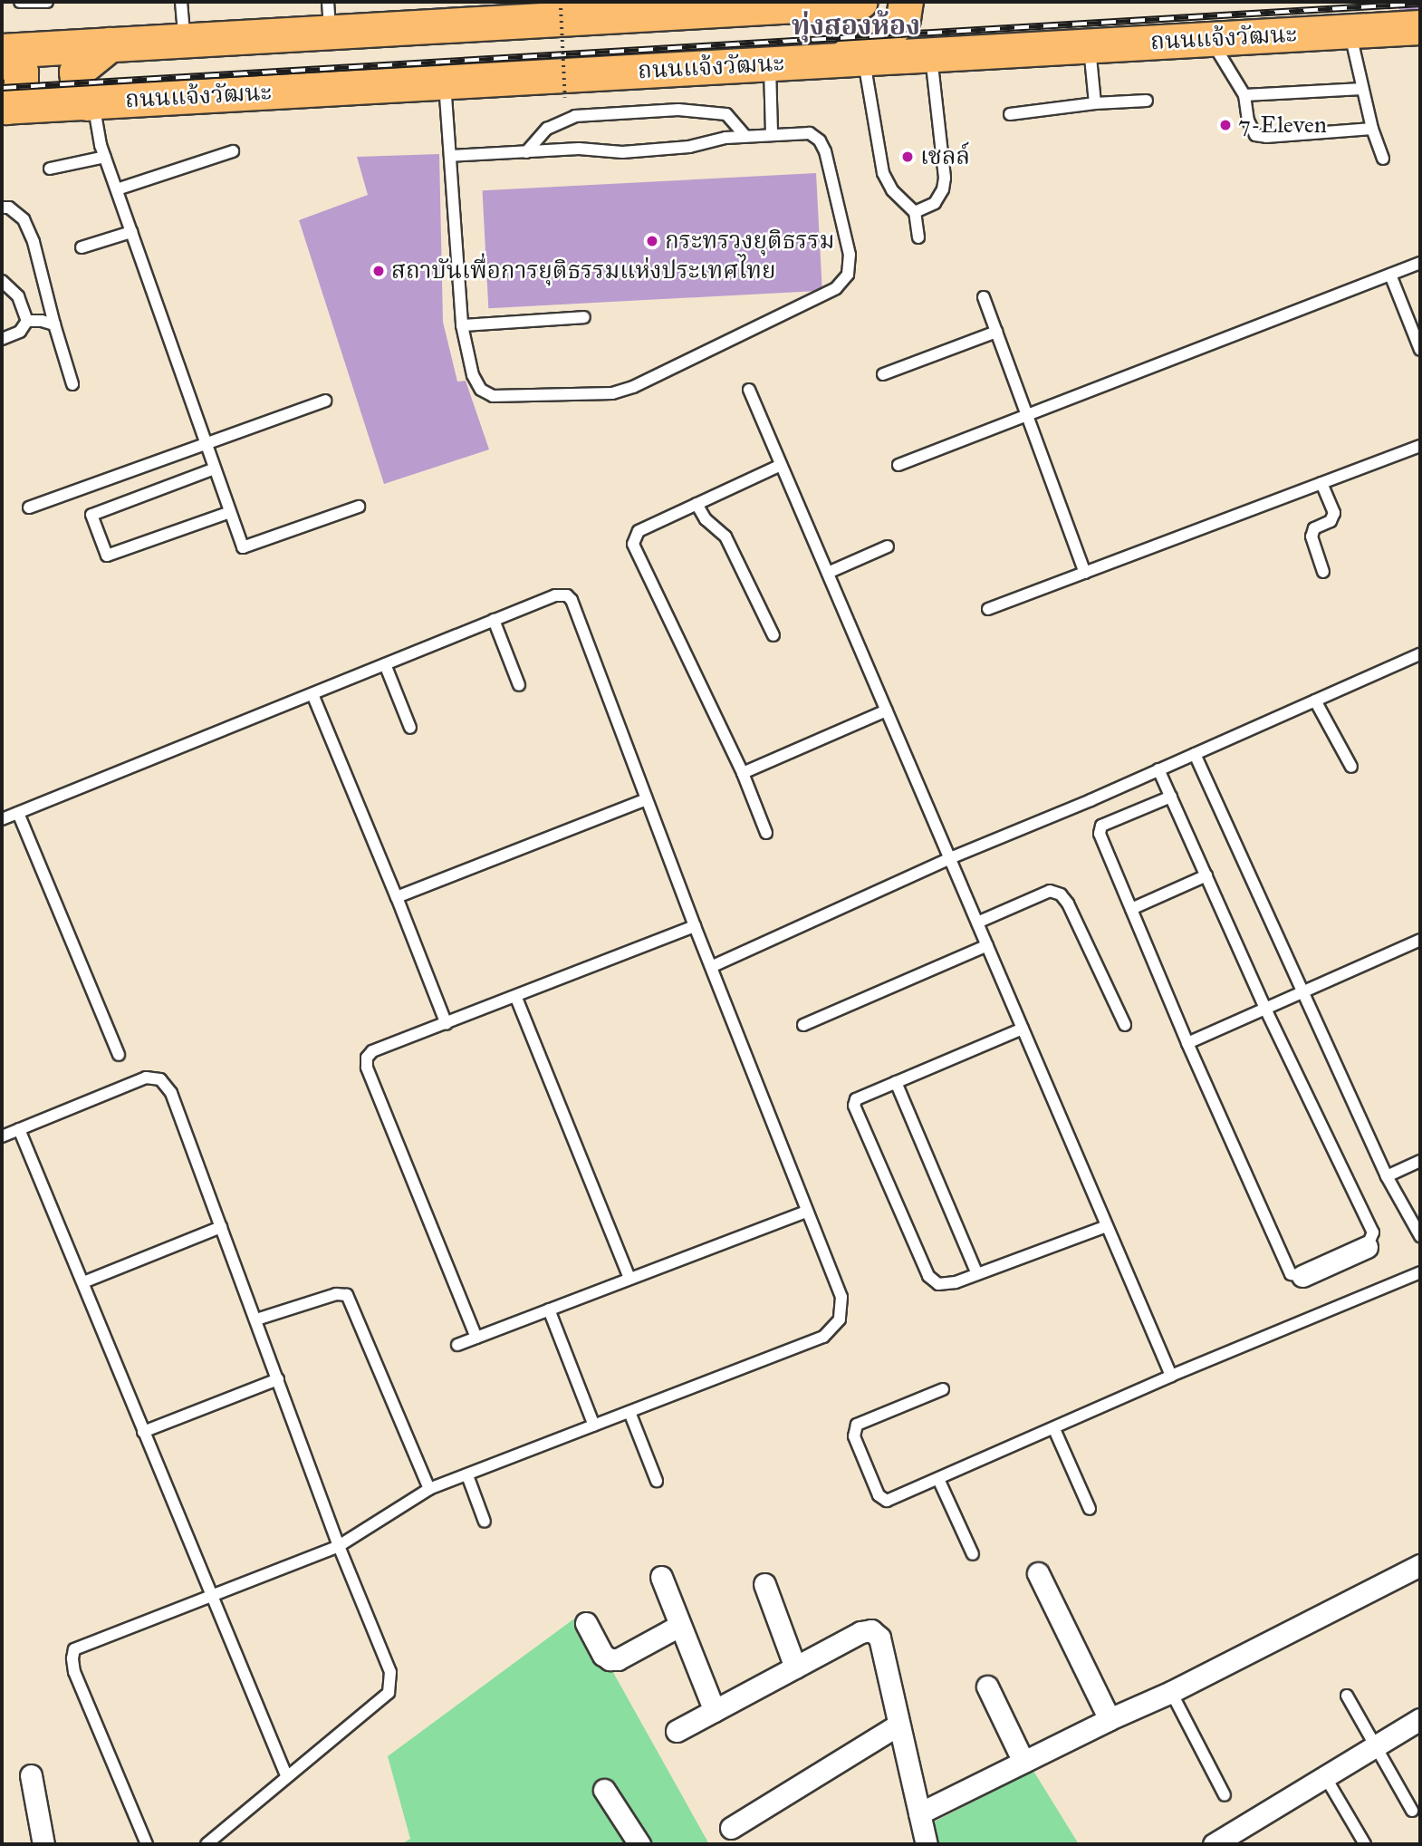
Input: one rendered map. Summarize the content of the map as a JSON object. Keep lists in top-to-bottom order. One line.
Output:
{"streets":{"main road":["ถนนแจ้งวัฒนะ"]},"districts":["ทุ่งสองห้อง"],"places":["7-Eleven","เชลล์","กระทรวงยุติธรรม","สถาบันเพื่อการยุติธรรมแห่งประเทศไทย"]}
